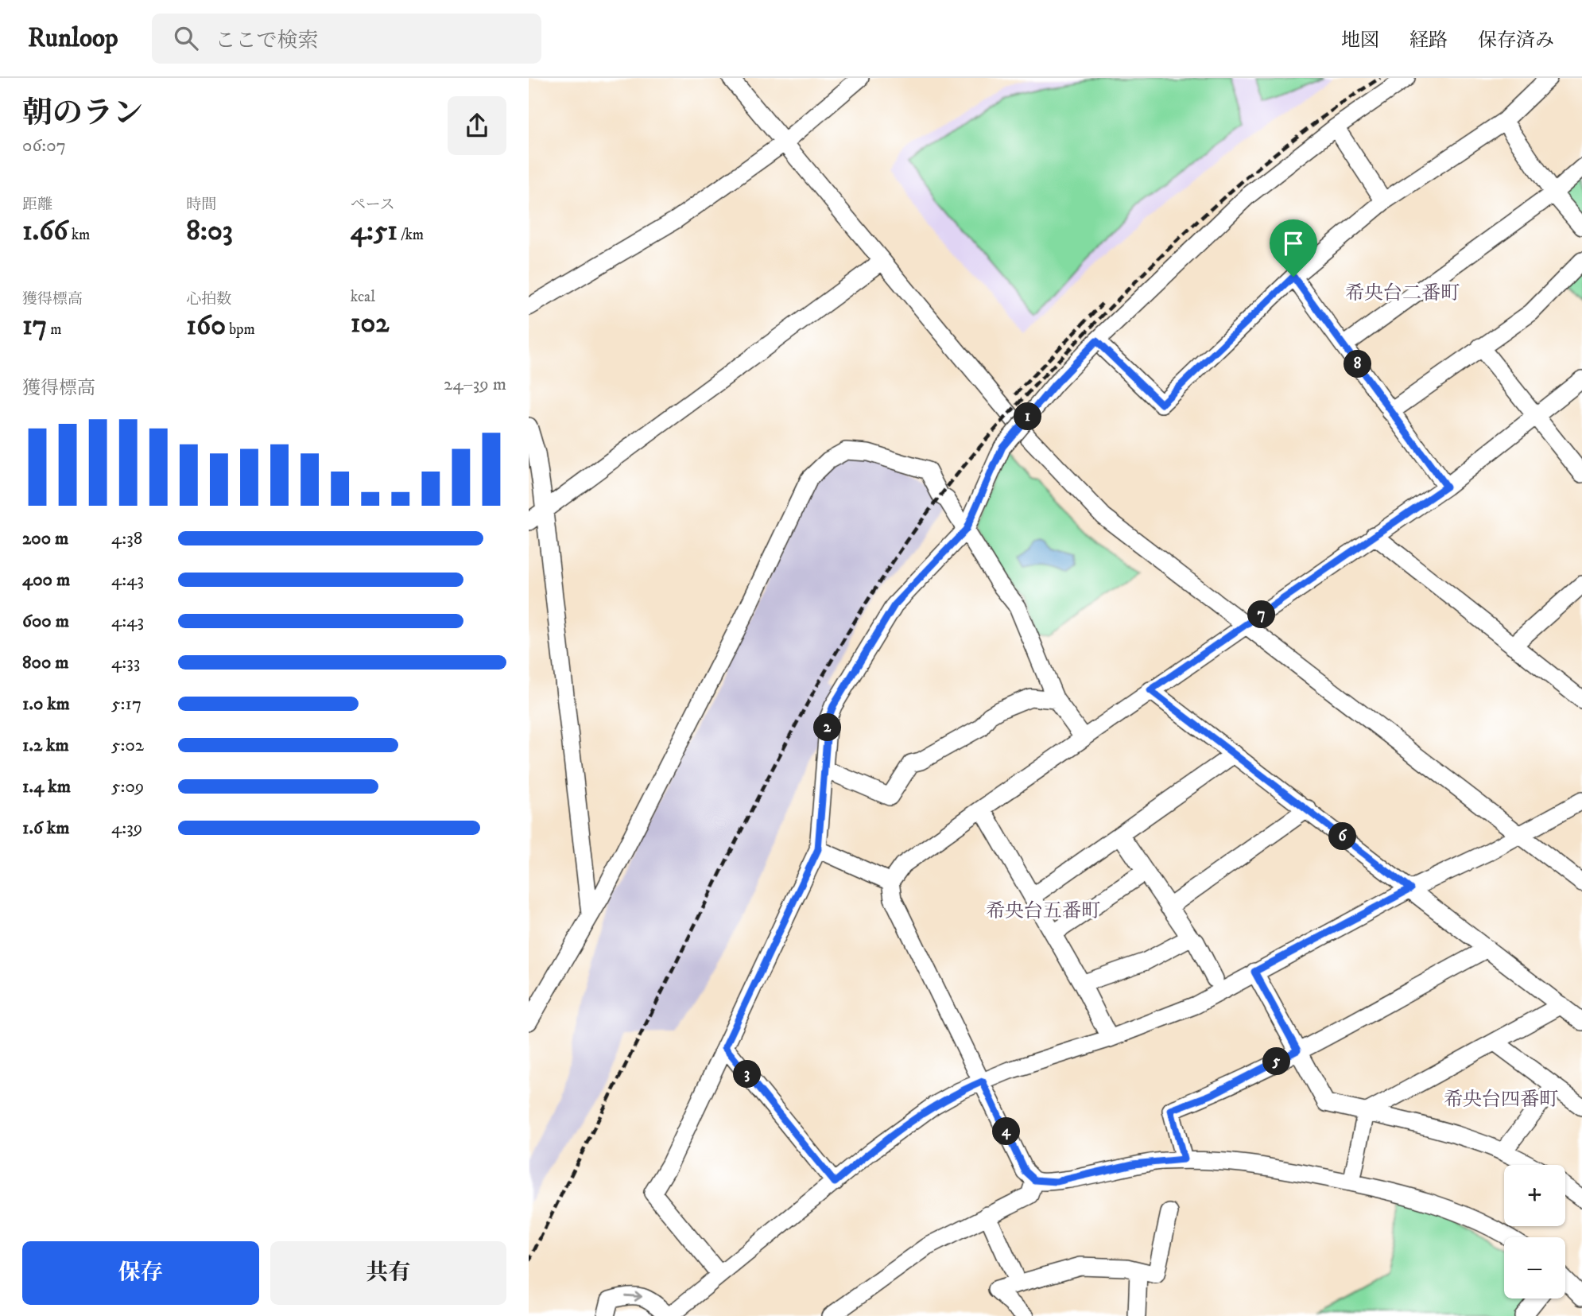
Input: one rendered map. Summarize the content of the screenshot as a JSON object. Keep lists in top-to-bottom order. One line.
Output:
{"districts":["希央台二番町","希央台五番町","希央台四番町"],"page":{"header":"Runloop","search":"ここで検索","nav":["地図","経路","保存済み"],"heading":["朝のラン","06:07"],"stats":[["距離","1.66 km"],["時間","8:03"],["ペース","4:51 /km"],["獲得標高","17 m"],["心拍数","160 bpm"],["kcal","102"]],"pins":["8","1","7","2","6","5","3","4"],"chart":["獲得標高","24–39 m"],"list":[{"name":"200 m","note":"4:38"},{"name":"400 m","note":"4:43"},{"name":"600 m","note":"4:43"},{"name":"800 m","note":"4:33"},{"name":"1.0 km","note":"5:17"},{"name":"1.2 km","note":"5:02"},{"name":"1.4 km","note":"5:09"},{"name":"1.6 km","note":"4:39"}],"map_buttons":["+","−"],"buttons":["保存","共有"]}}
